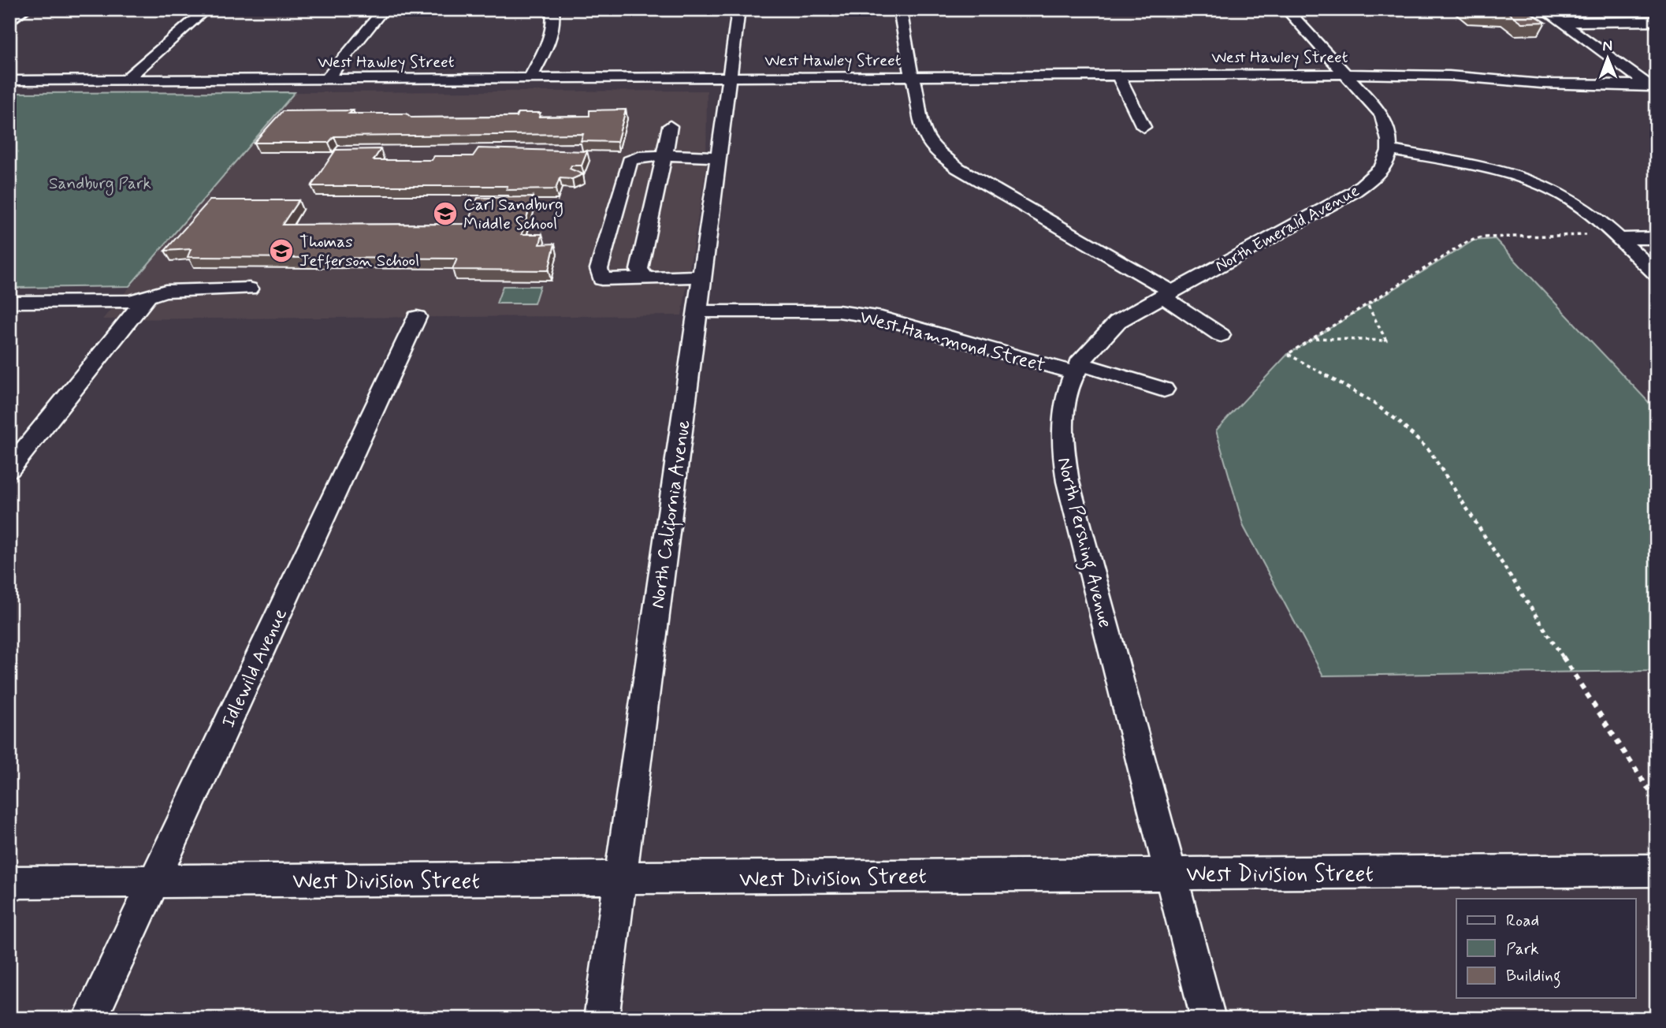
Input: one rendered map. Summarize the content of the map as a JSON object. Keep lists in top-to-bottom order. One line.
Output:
{"streets":{"street":["West Hawley Street","North Emerald Avenue","West Hammond Street","North California Avenue","North Pershing Avenue","Idlewild Avenue","West Division Street"]},"crossings":[["West Hawley Street","North California Avenue"],["North Emerald Avenue","North Pershing Avenue"],["West Hammond Street","North California Avenue"],["West Hammond Street","North Pershing Avenue"],["North California Avenue","West Division Street"],["North Pershing Avenue","West Division Street"],["Idlewild Avenue","West Division Street"]],"parks":["Sandburg Park"],"places":{"school or university":["Carl Sandburg Middle School","Thomas Jefferson School"]},"legend":["Road","Park","Building"],"north":"top"}
